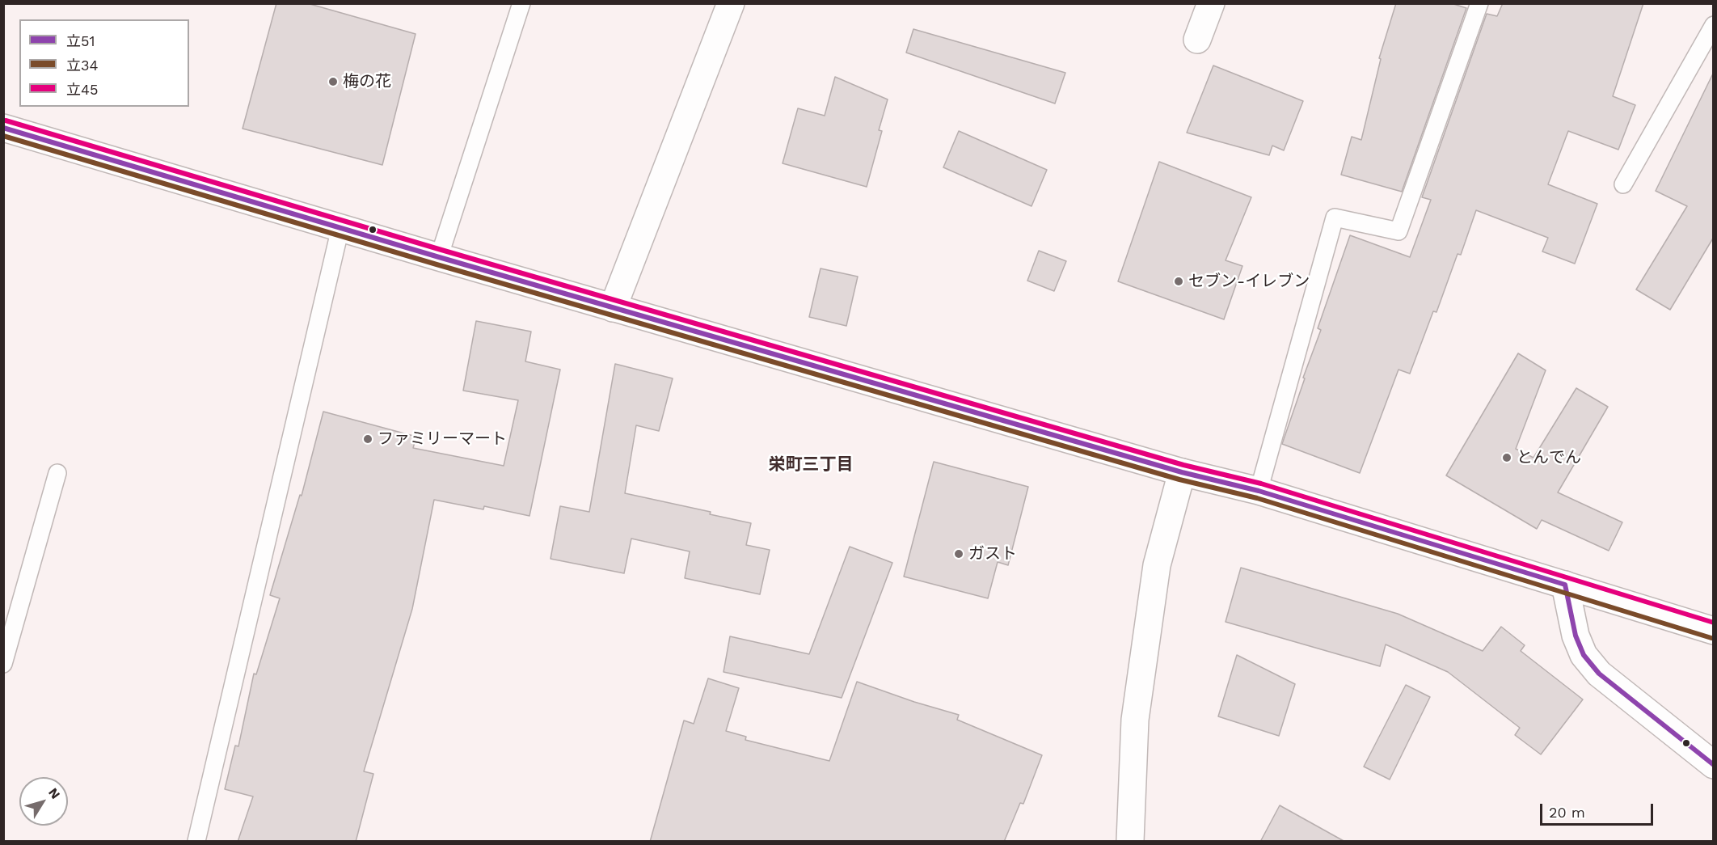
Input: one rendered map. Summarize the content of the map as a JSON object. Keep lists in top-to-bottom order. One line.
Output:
{"districts":["栄町三丁目"],"places":["梅の花","セブン-イレブン","ファミリーマート","とんでん","ガスト"],"lines":["transit line 立45","transit line 立51","transit line 立34"],"legend":["立51","立34","立45"],"scale_bar":"20 m","north":"top right"}
